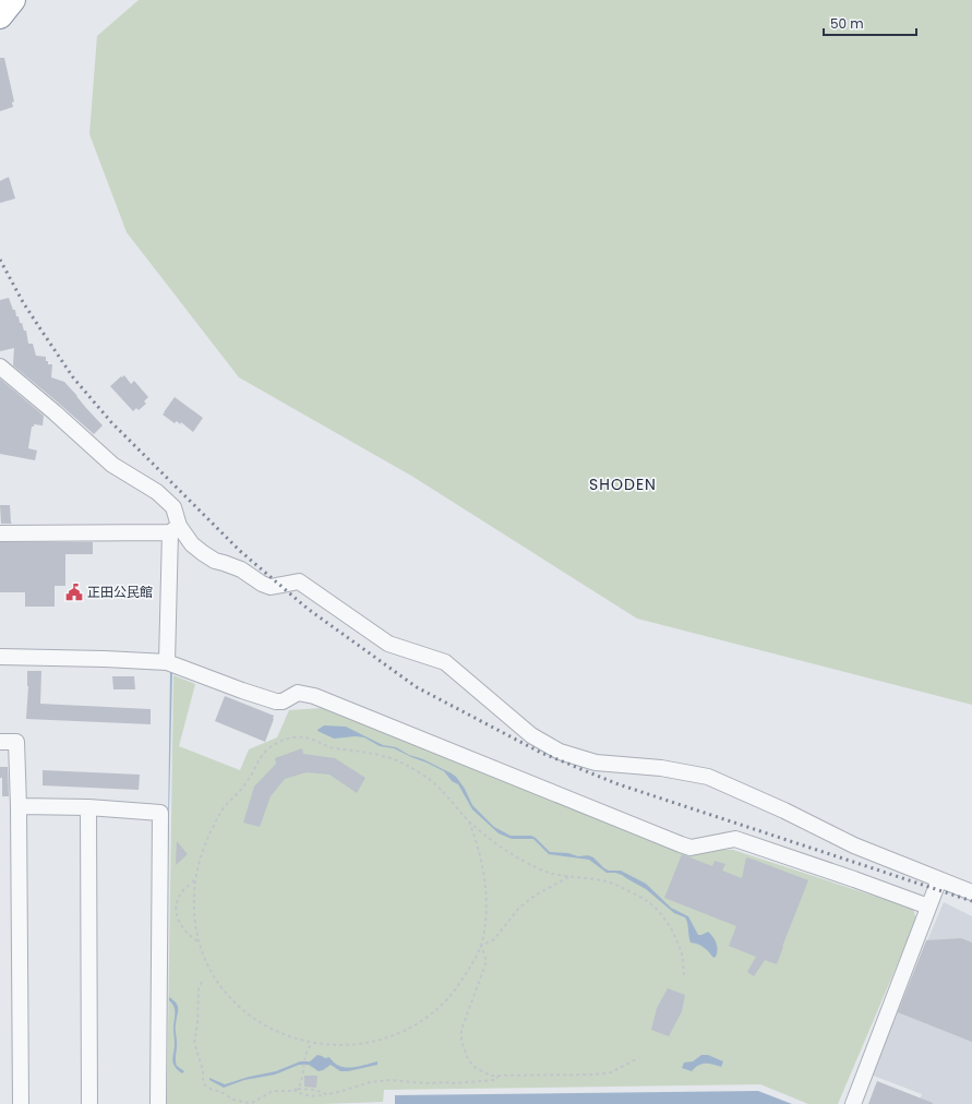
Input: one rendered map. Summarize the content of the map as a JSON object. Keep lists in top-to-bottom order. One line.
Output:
{"districts":["SHODEN"],"places":{"public building":["正田公民館"]},"scale_bar":"50 m"}
